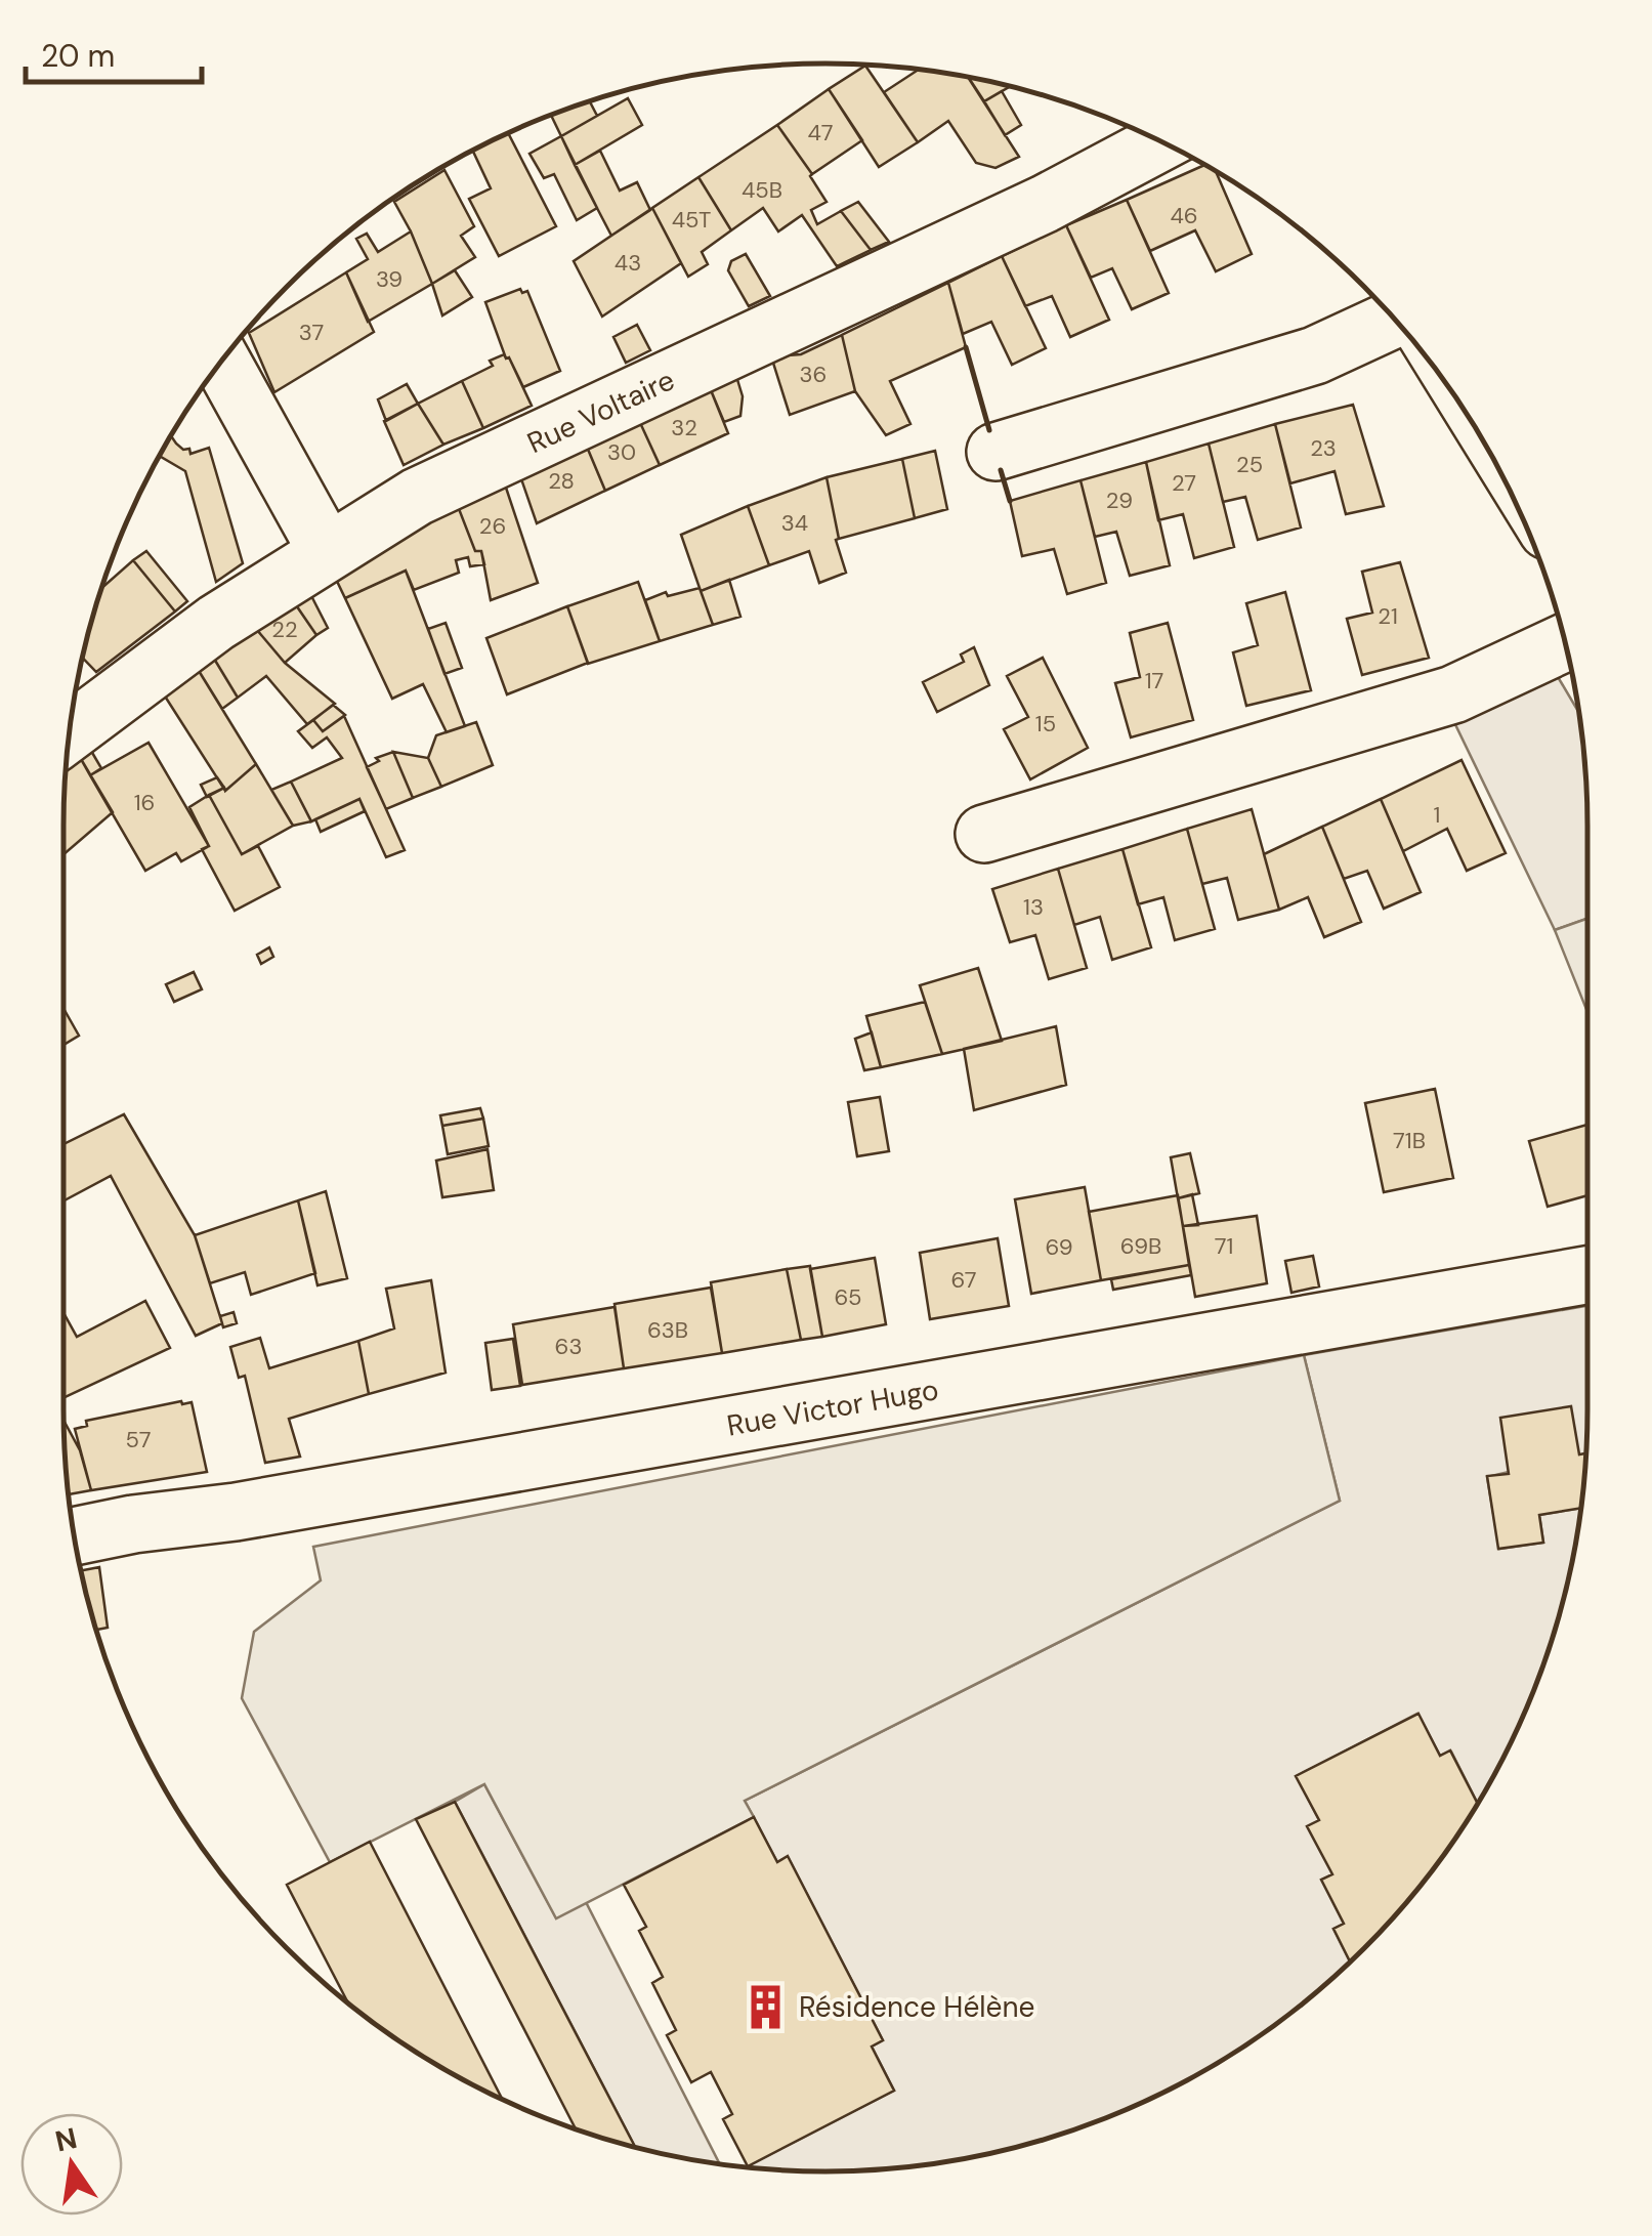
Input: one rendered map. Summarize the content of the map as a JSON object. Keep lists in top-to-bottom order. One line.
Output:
{"streets":{"street":["Rue Voltaire","Rue Victor Hugo"]},"places":{"building":["Résidence Hélène"]},"house_numbers":["47","45B","46","45T","43","39","37","36","32","23","30","25","28","27","29","34","26","21","22","17","15","16","1","13","71B","69B","71","69","67","65","63B","63","57"],"scale_bar":"20 m","north":"top"}
